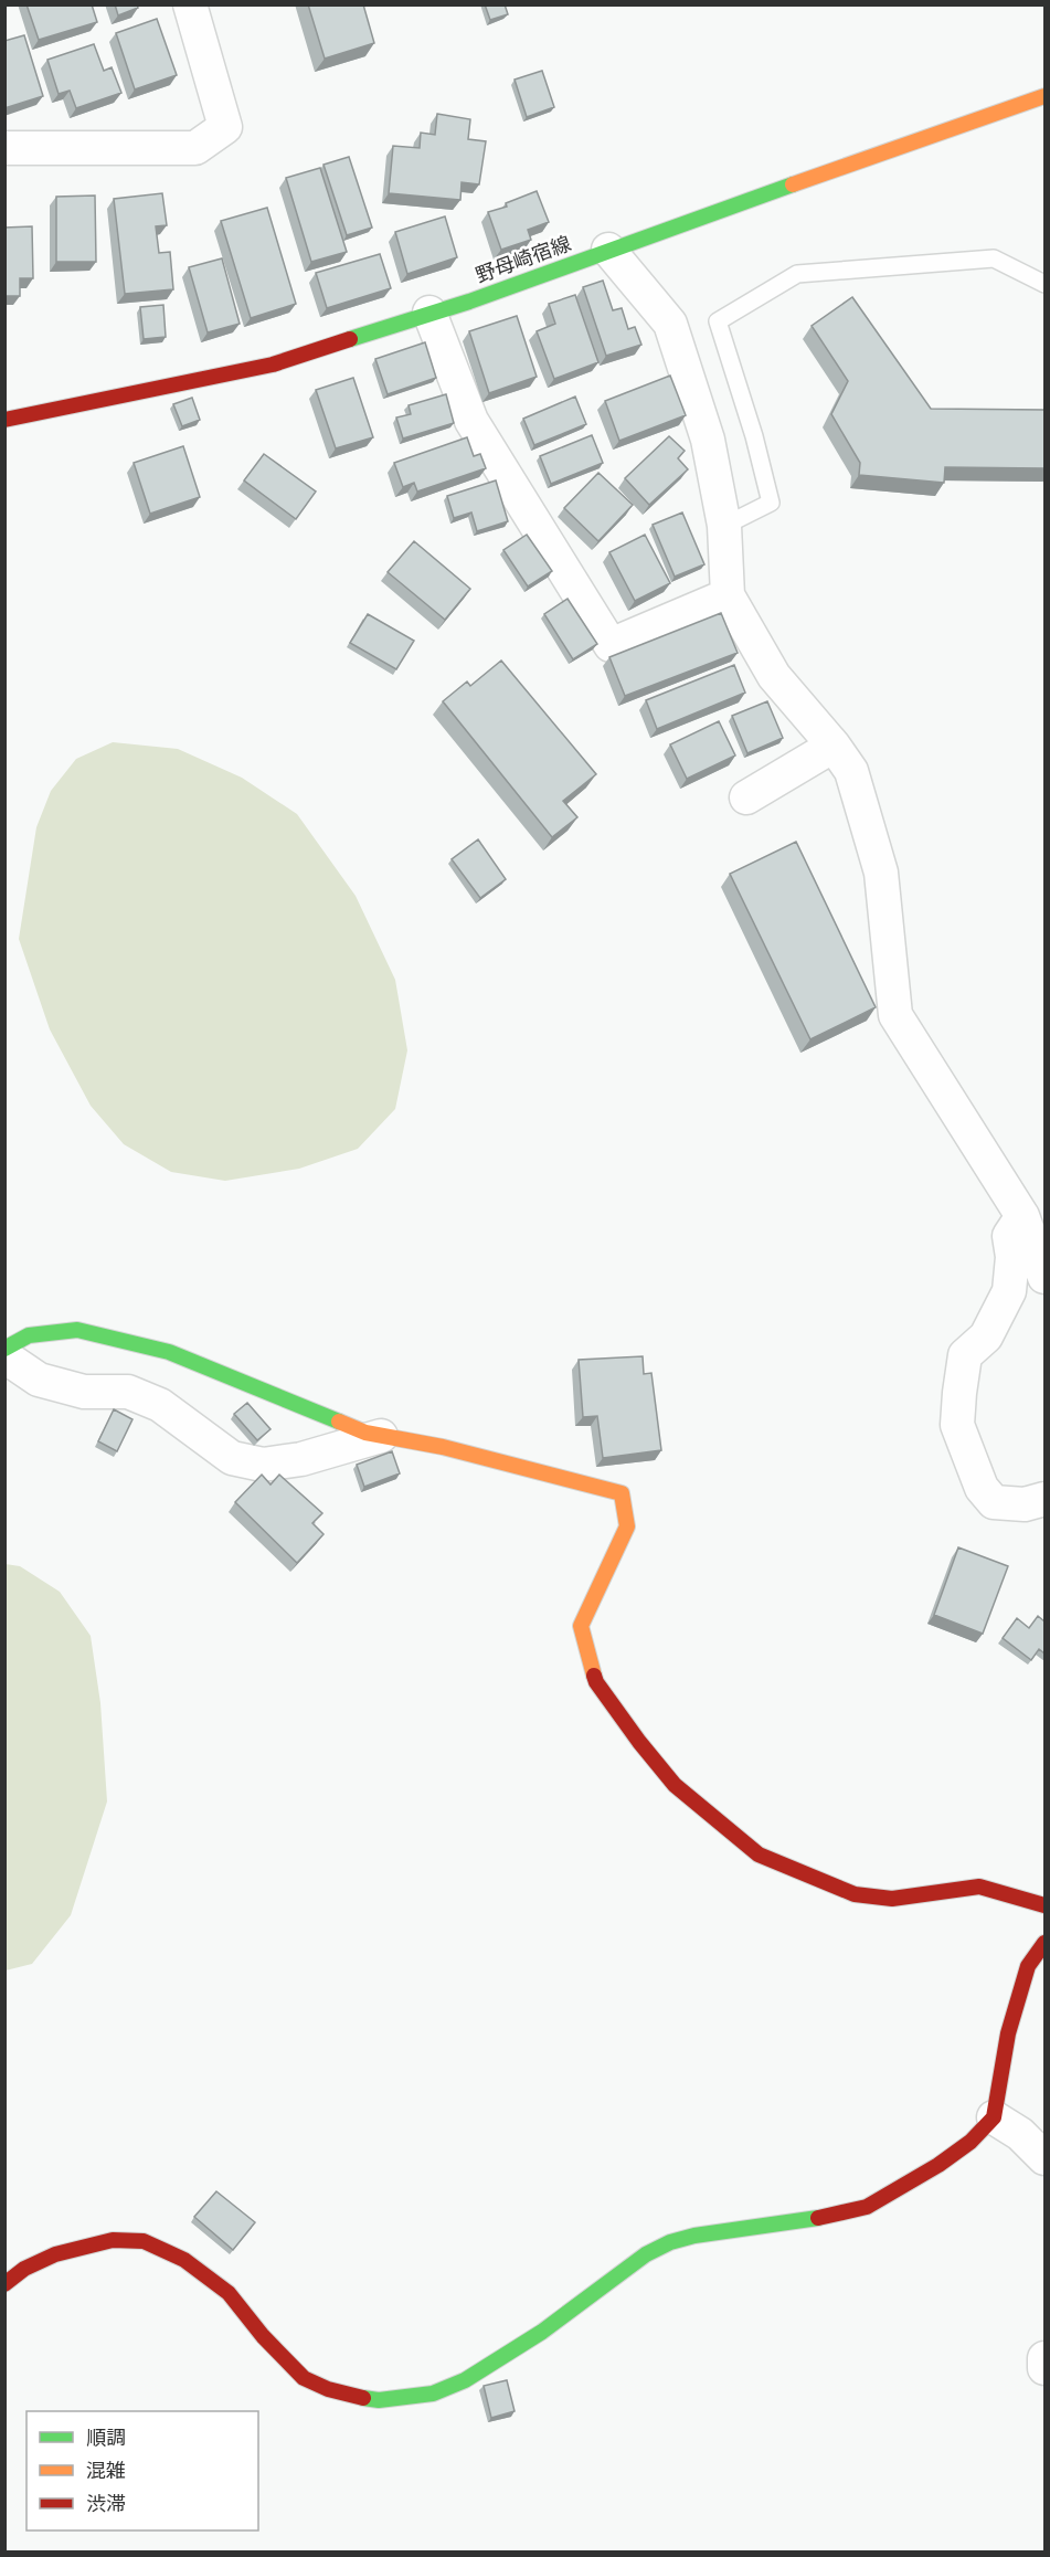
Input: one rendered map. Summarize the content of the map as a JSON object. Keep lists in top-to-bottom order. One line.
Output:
{"streets":{"street":["野母崎宿線"]},"legend":["順調","混雑","渋滞"]}
